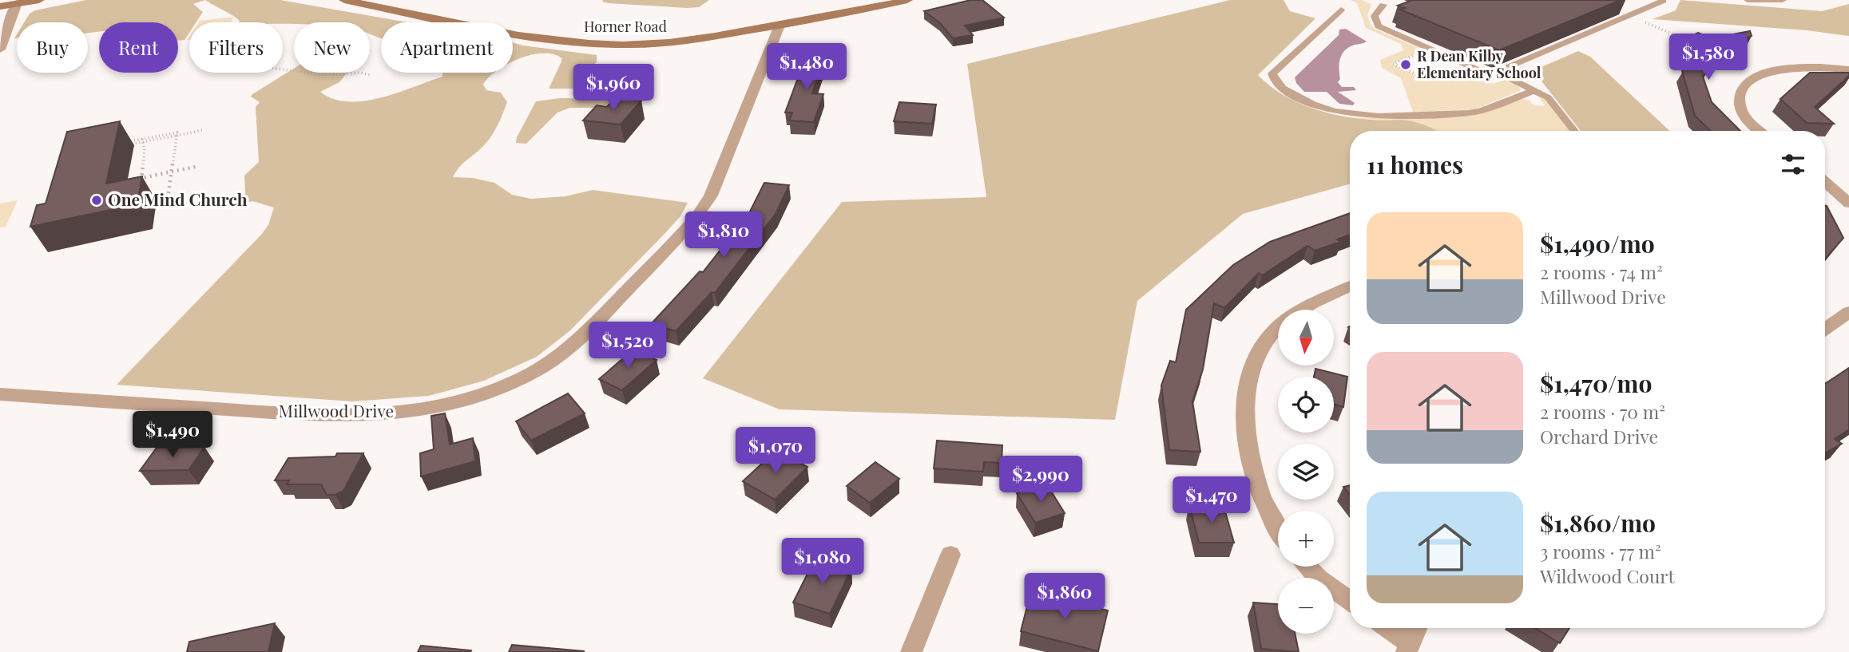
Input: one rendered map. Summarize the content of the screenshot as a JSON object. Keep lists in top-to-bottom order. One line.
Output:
{"streets":{"main road":["Horner Road"],"street":["Millwood Drive"]},"crossings":[["Horner Road","Millwood Drive"]],"places":["R Dean Kilby Elementary School","One Mind Church"],"north":"bottom","page":{"chip":["Buy","Rent","Filters","New","Apartment"],"price":["$1,580","$1,480","$1,960","$1,810","$1,520","$1,490","$1,070","$2,990","$1,470","$1,080","$1,860"],"heading":"11 homes","list":[{"name":"$1,490/mo","note":"2 rooms · 74 m² · Millwood Drive"},{"name":"$1,470/mo","note":"2 rooms · 70 m² · Orchard Drive"},{"name":"$1,860/mo","note":"3 rooms · 77 m² · Wildwood Court"}],"map_buttons":["+","−"]}}
